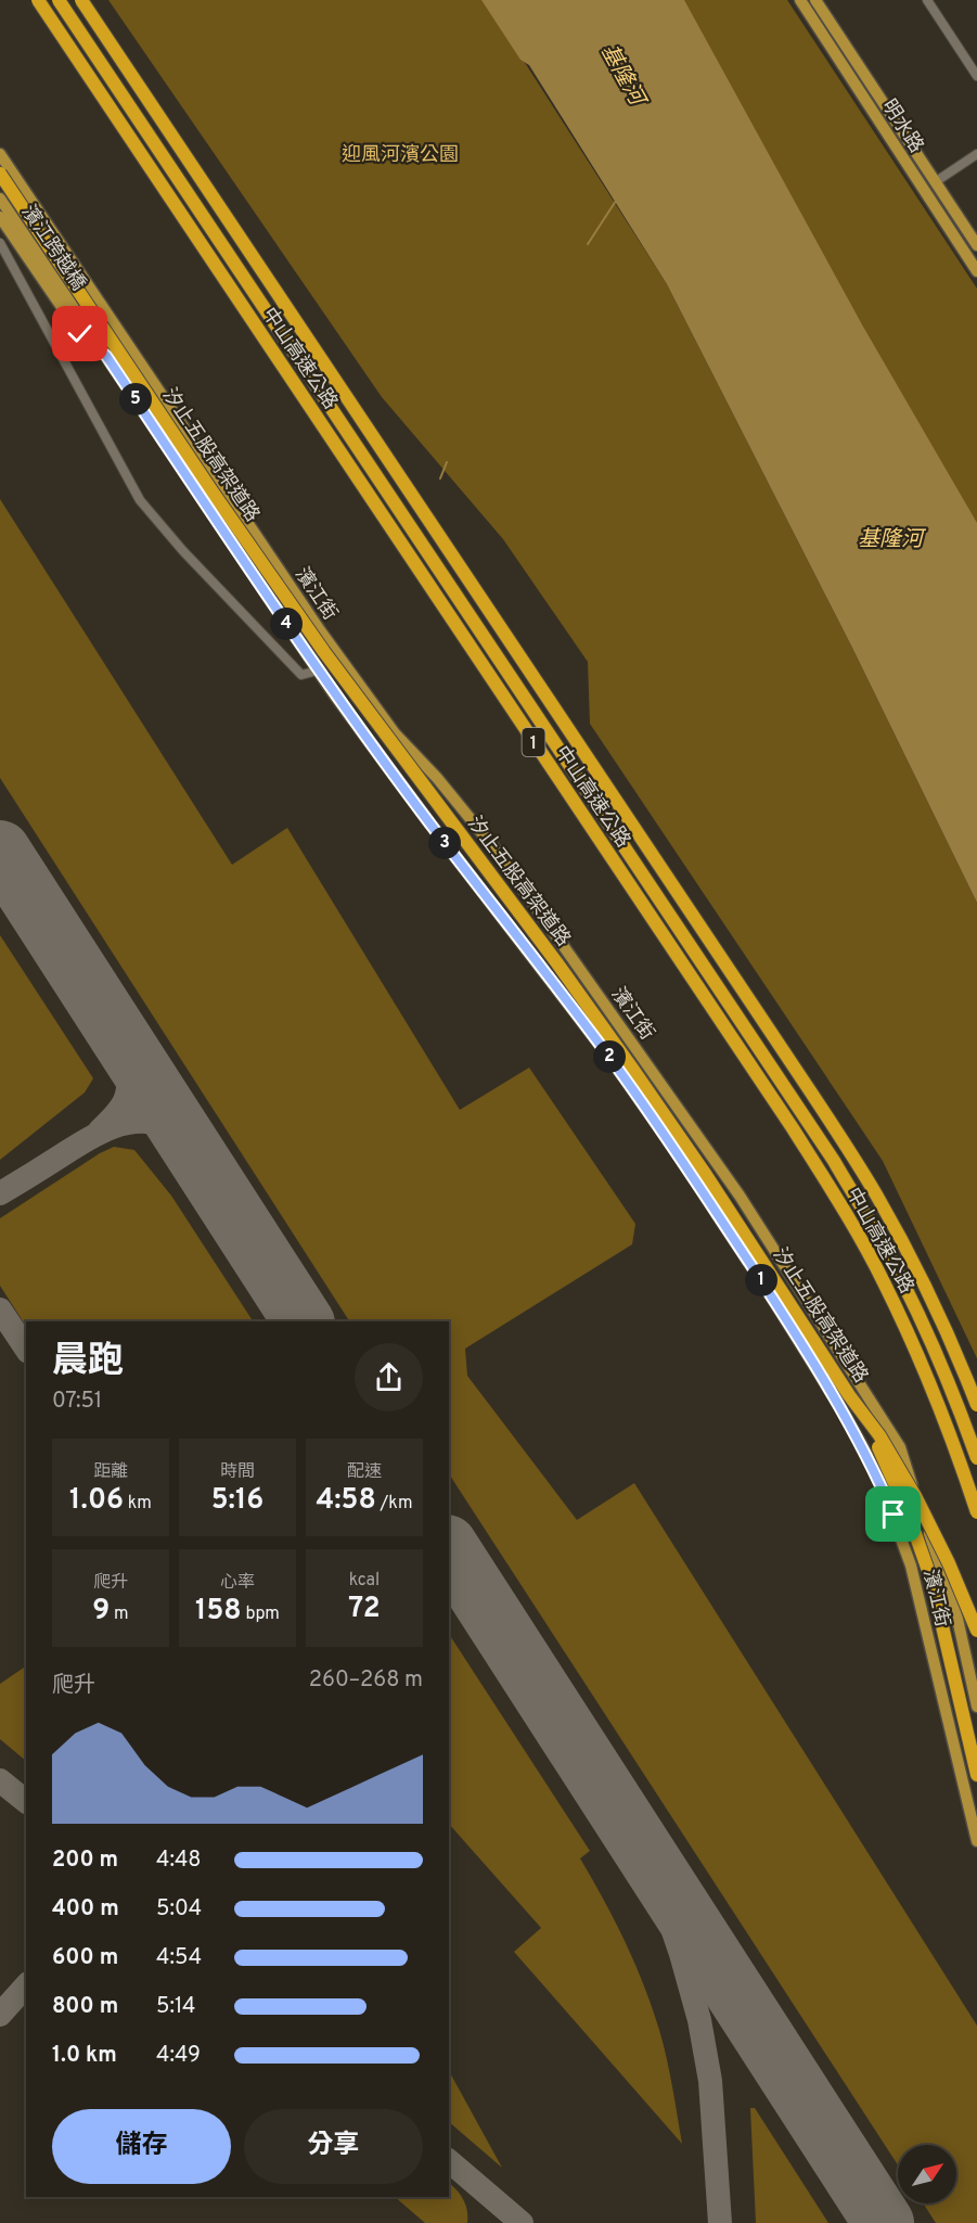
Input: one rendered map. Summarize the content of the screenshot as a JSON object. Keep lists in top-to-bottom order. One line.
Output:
{"streets":{"highway":["中山高速公路","汐止五股高架道路","1"],"main road":["明水路","濱江跨越橋","濱江街"]},"crossings":[["濱江跨越橋","濱江街"]],"water":["基隆河"],"parks":["迎風河濱公園"],"north":"top right","page":{"pins":["5","4","3","2","1"],"heading":["晨跑","07:51"],"stats":[["距離","1.06 km"],["時間","5:16"],["配速","4:58 /km"],["爬升","9 m"],["心率","158 bpm"],["kcal","72"]],"chart":["爬升","260–268 m"],"list":[{"name":"200 m","note":"4:48"},{"name":"400 m","note":"5:04"},{"name":"600 m","note":"4:54"},{"name":"800 m","note":"5:14"},{"name":"1.0 km","note":"4:49"}],"buttons":["儲存","分享"]}}
